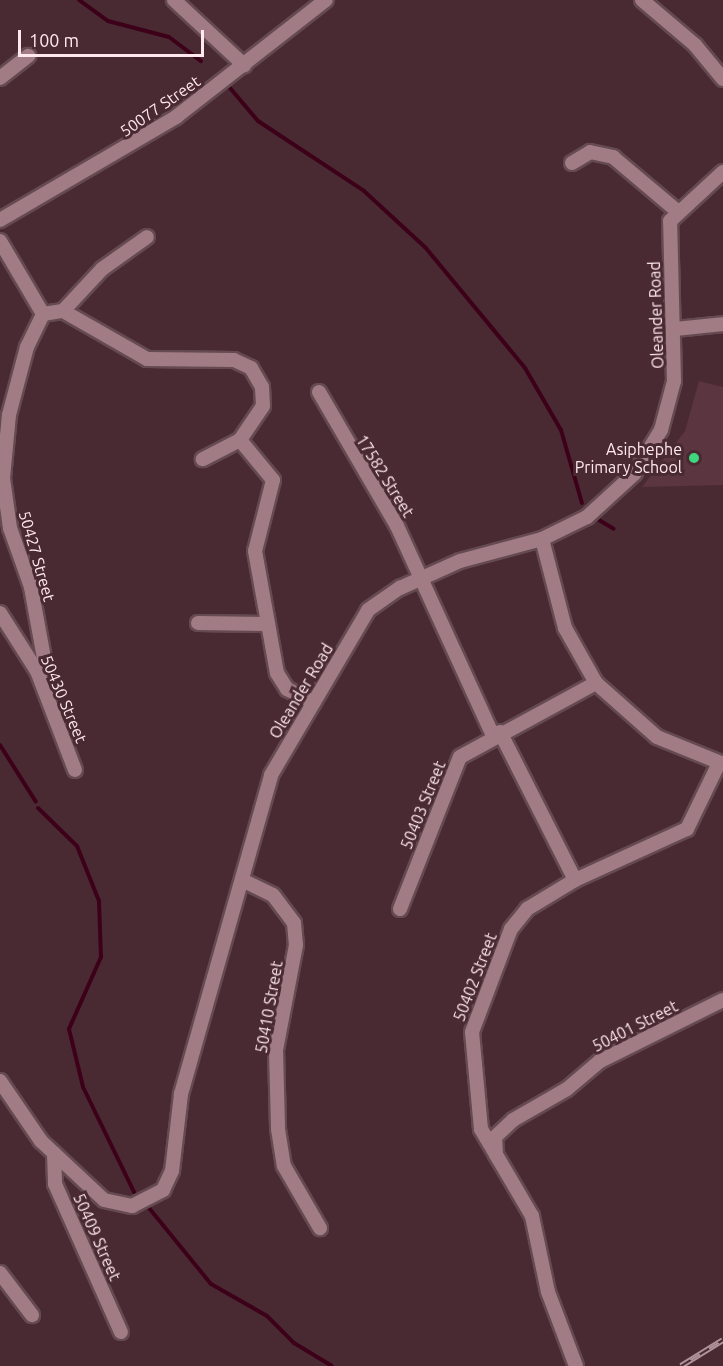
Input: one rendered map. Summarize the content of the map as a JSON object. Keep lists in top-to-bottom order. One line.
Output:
{"streets":{"street":["50077 Street","Oleander Road","17582 Street","50427 Street","50430 Street","50403 Street","50402 Street","50410 Street","50401 Street","50409 Street"]},"crossings":[["Oleander Road","17582 Street"],["Oleander Road","50410 Street"],["Oleander Road","50409 Street"],["17582 Street","50403 Street"],["17582 Street","50402 Street"],["50427 Street","50430 Street"],["50402 Street","50401 Street"]],"places":["Asiphephe Primary School"],"scale_bar":"100 m"}
